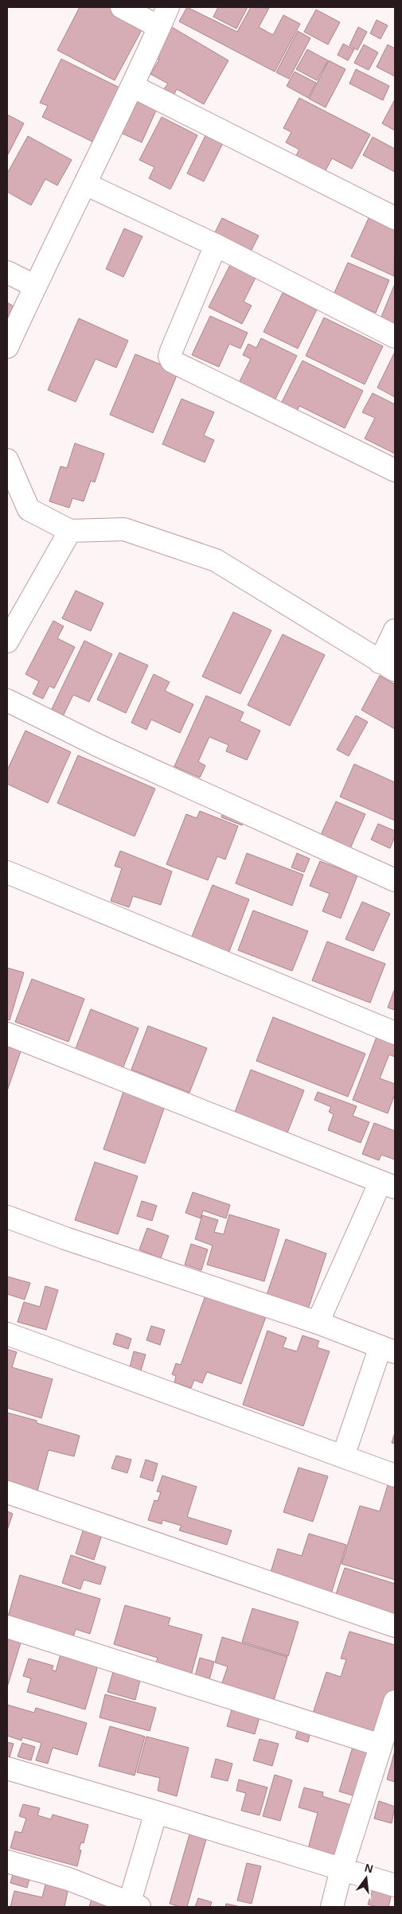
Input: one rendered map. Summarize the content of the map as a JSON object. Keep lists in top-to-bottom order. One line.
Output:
{"north":"top"}
